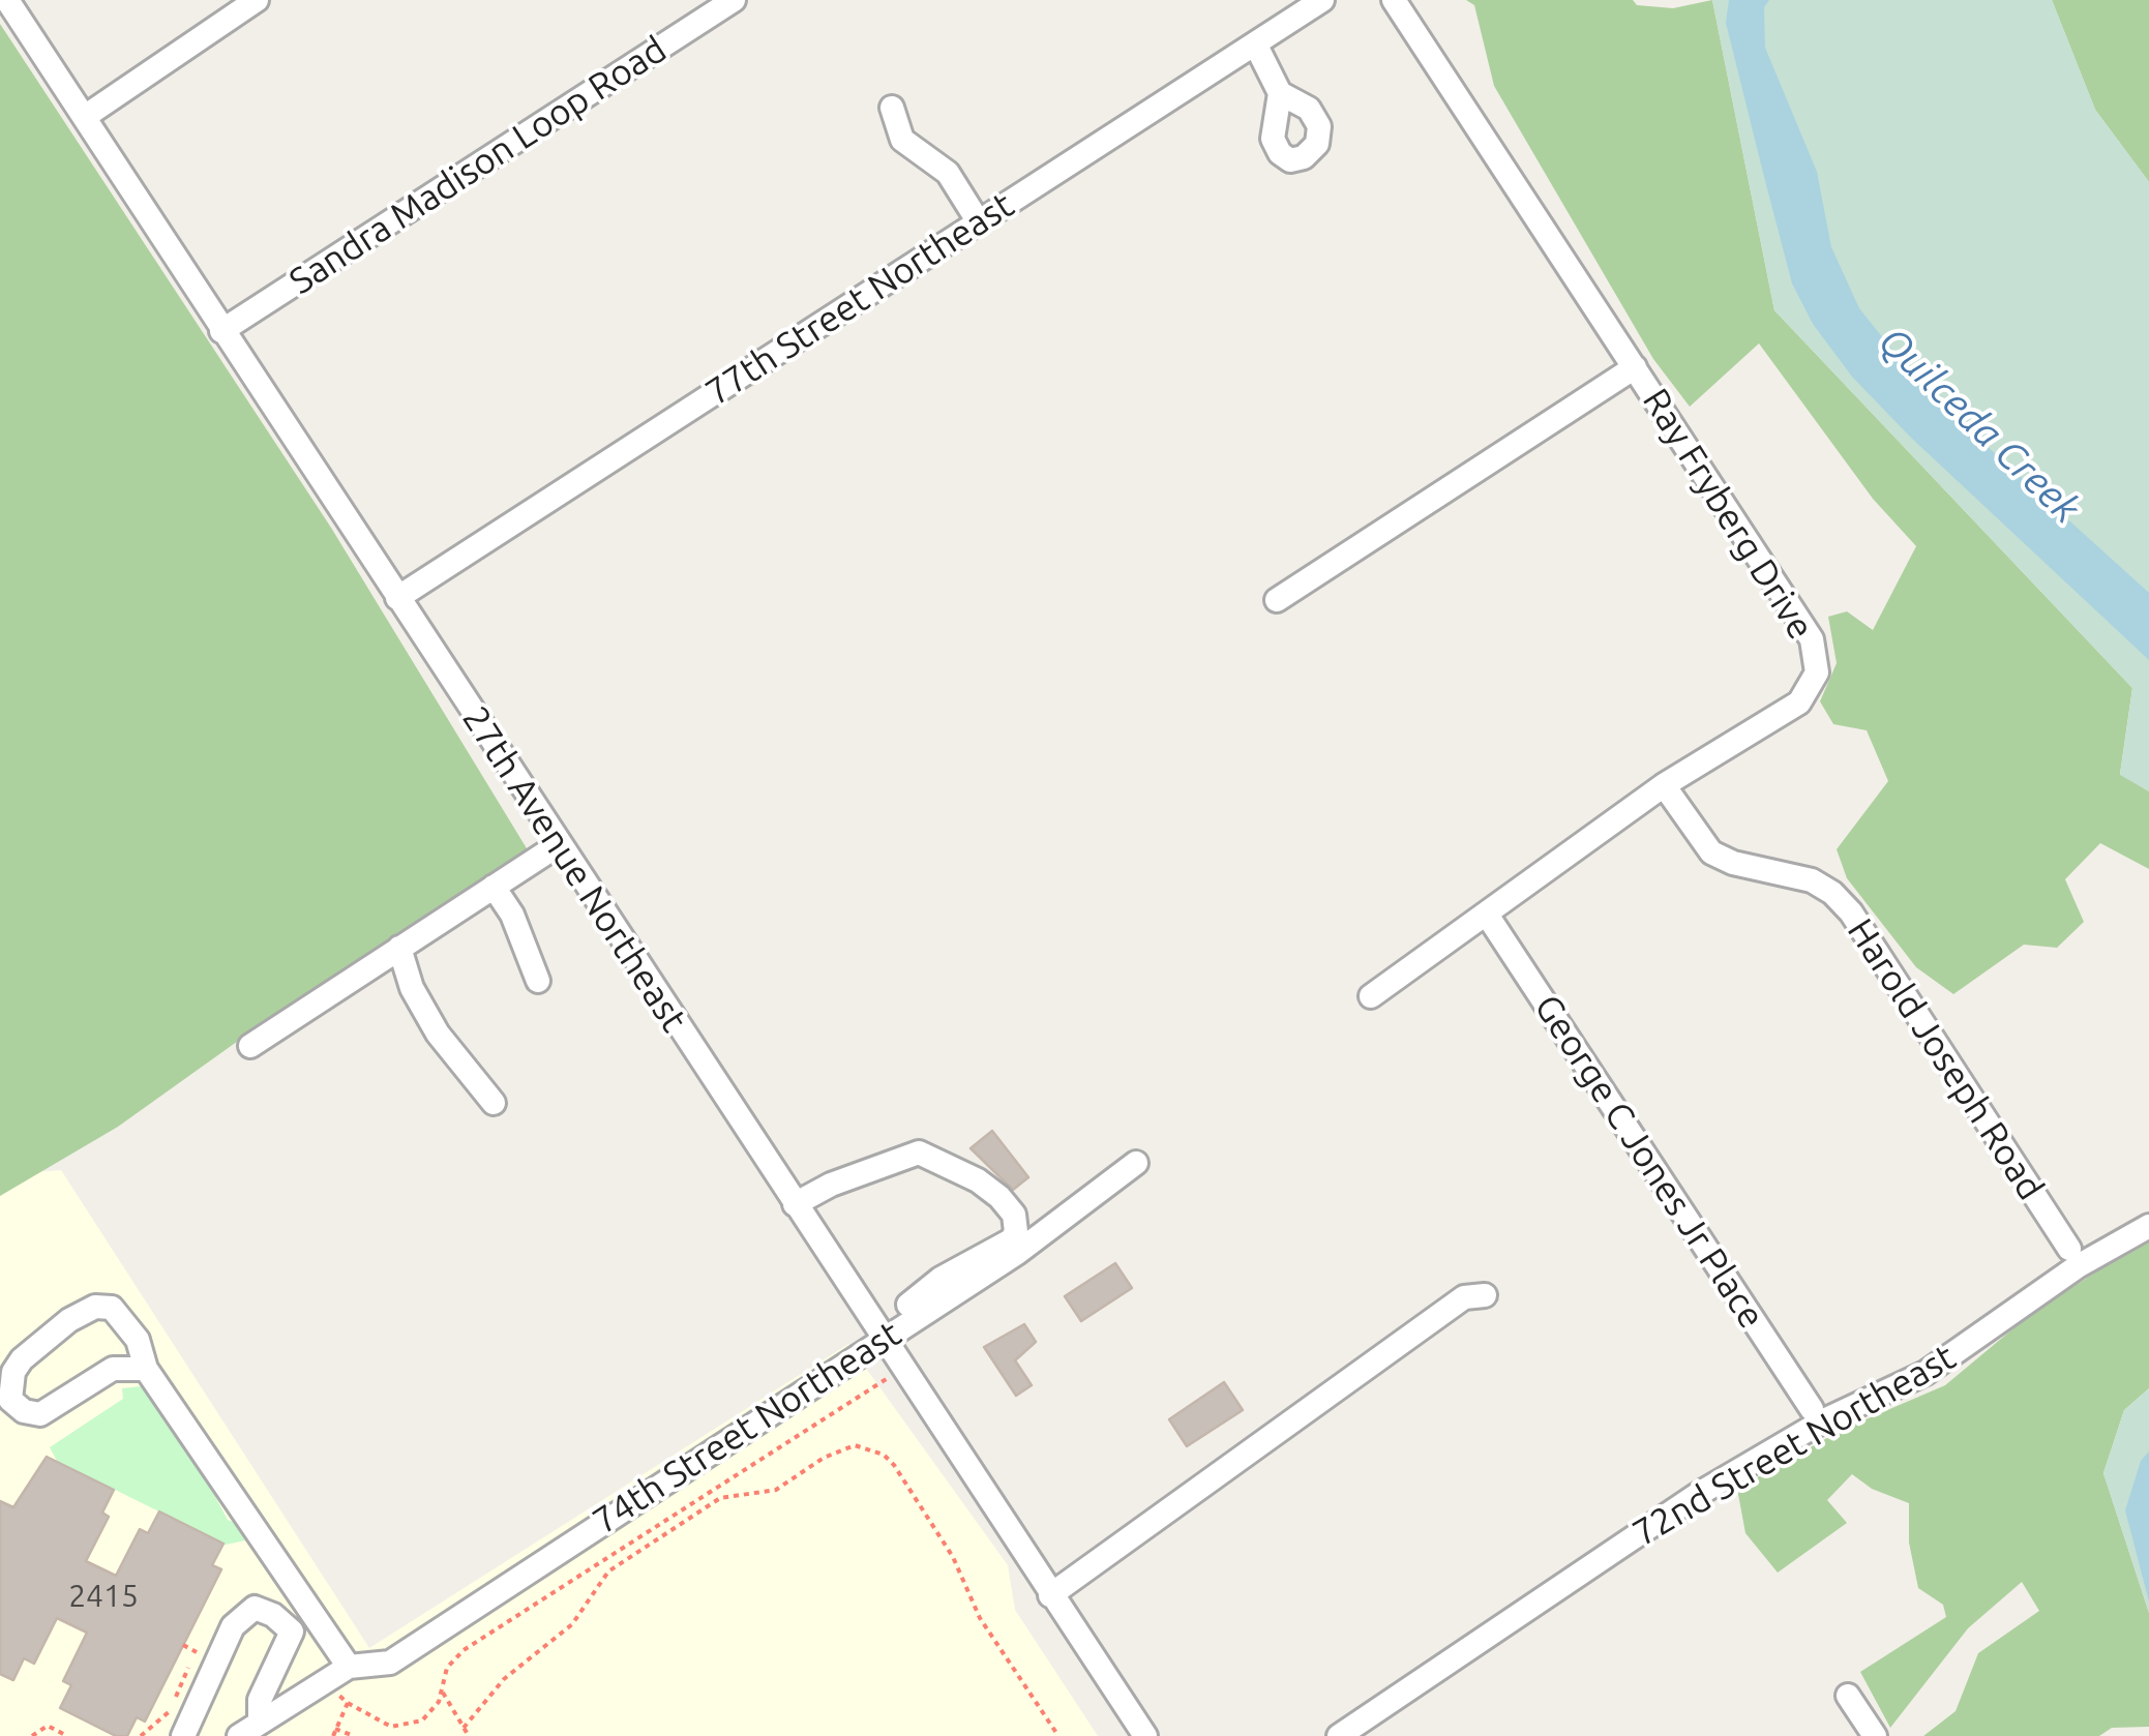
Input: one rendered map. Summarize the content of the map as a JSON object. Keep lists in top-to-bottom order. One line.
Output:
{"streets":{"street":["Sandra Madison Loop Road","77th Street Northeast","Ray Fryberg Drive","27th Avenue Northeast","Harold Joseph Road","George C Jones Jr Place","74th Street Northeast","72nd Street Northeast"]},"crossings":[["Sandra Madison Loop Road","27th Avenue Northeast"],["77th Street Northeast","27th Avenue Northeast"],["Ray Fryberg Drive","Harold Joseph Road"],["Ray Fryberg Drive","George C Jones Jr Place"],["27th Avenue Northeast","74th Street Northeast"]],"water":["Quilceda Creek"],"house_numbers":["2415"]}
